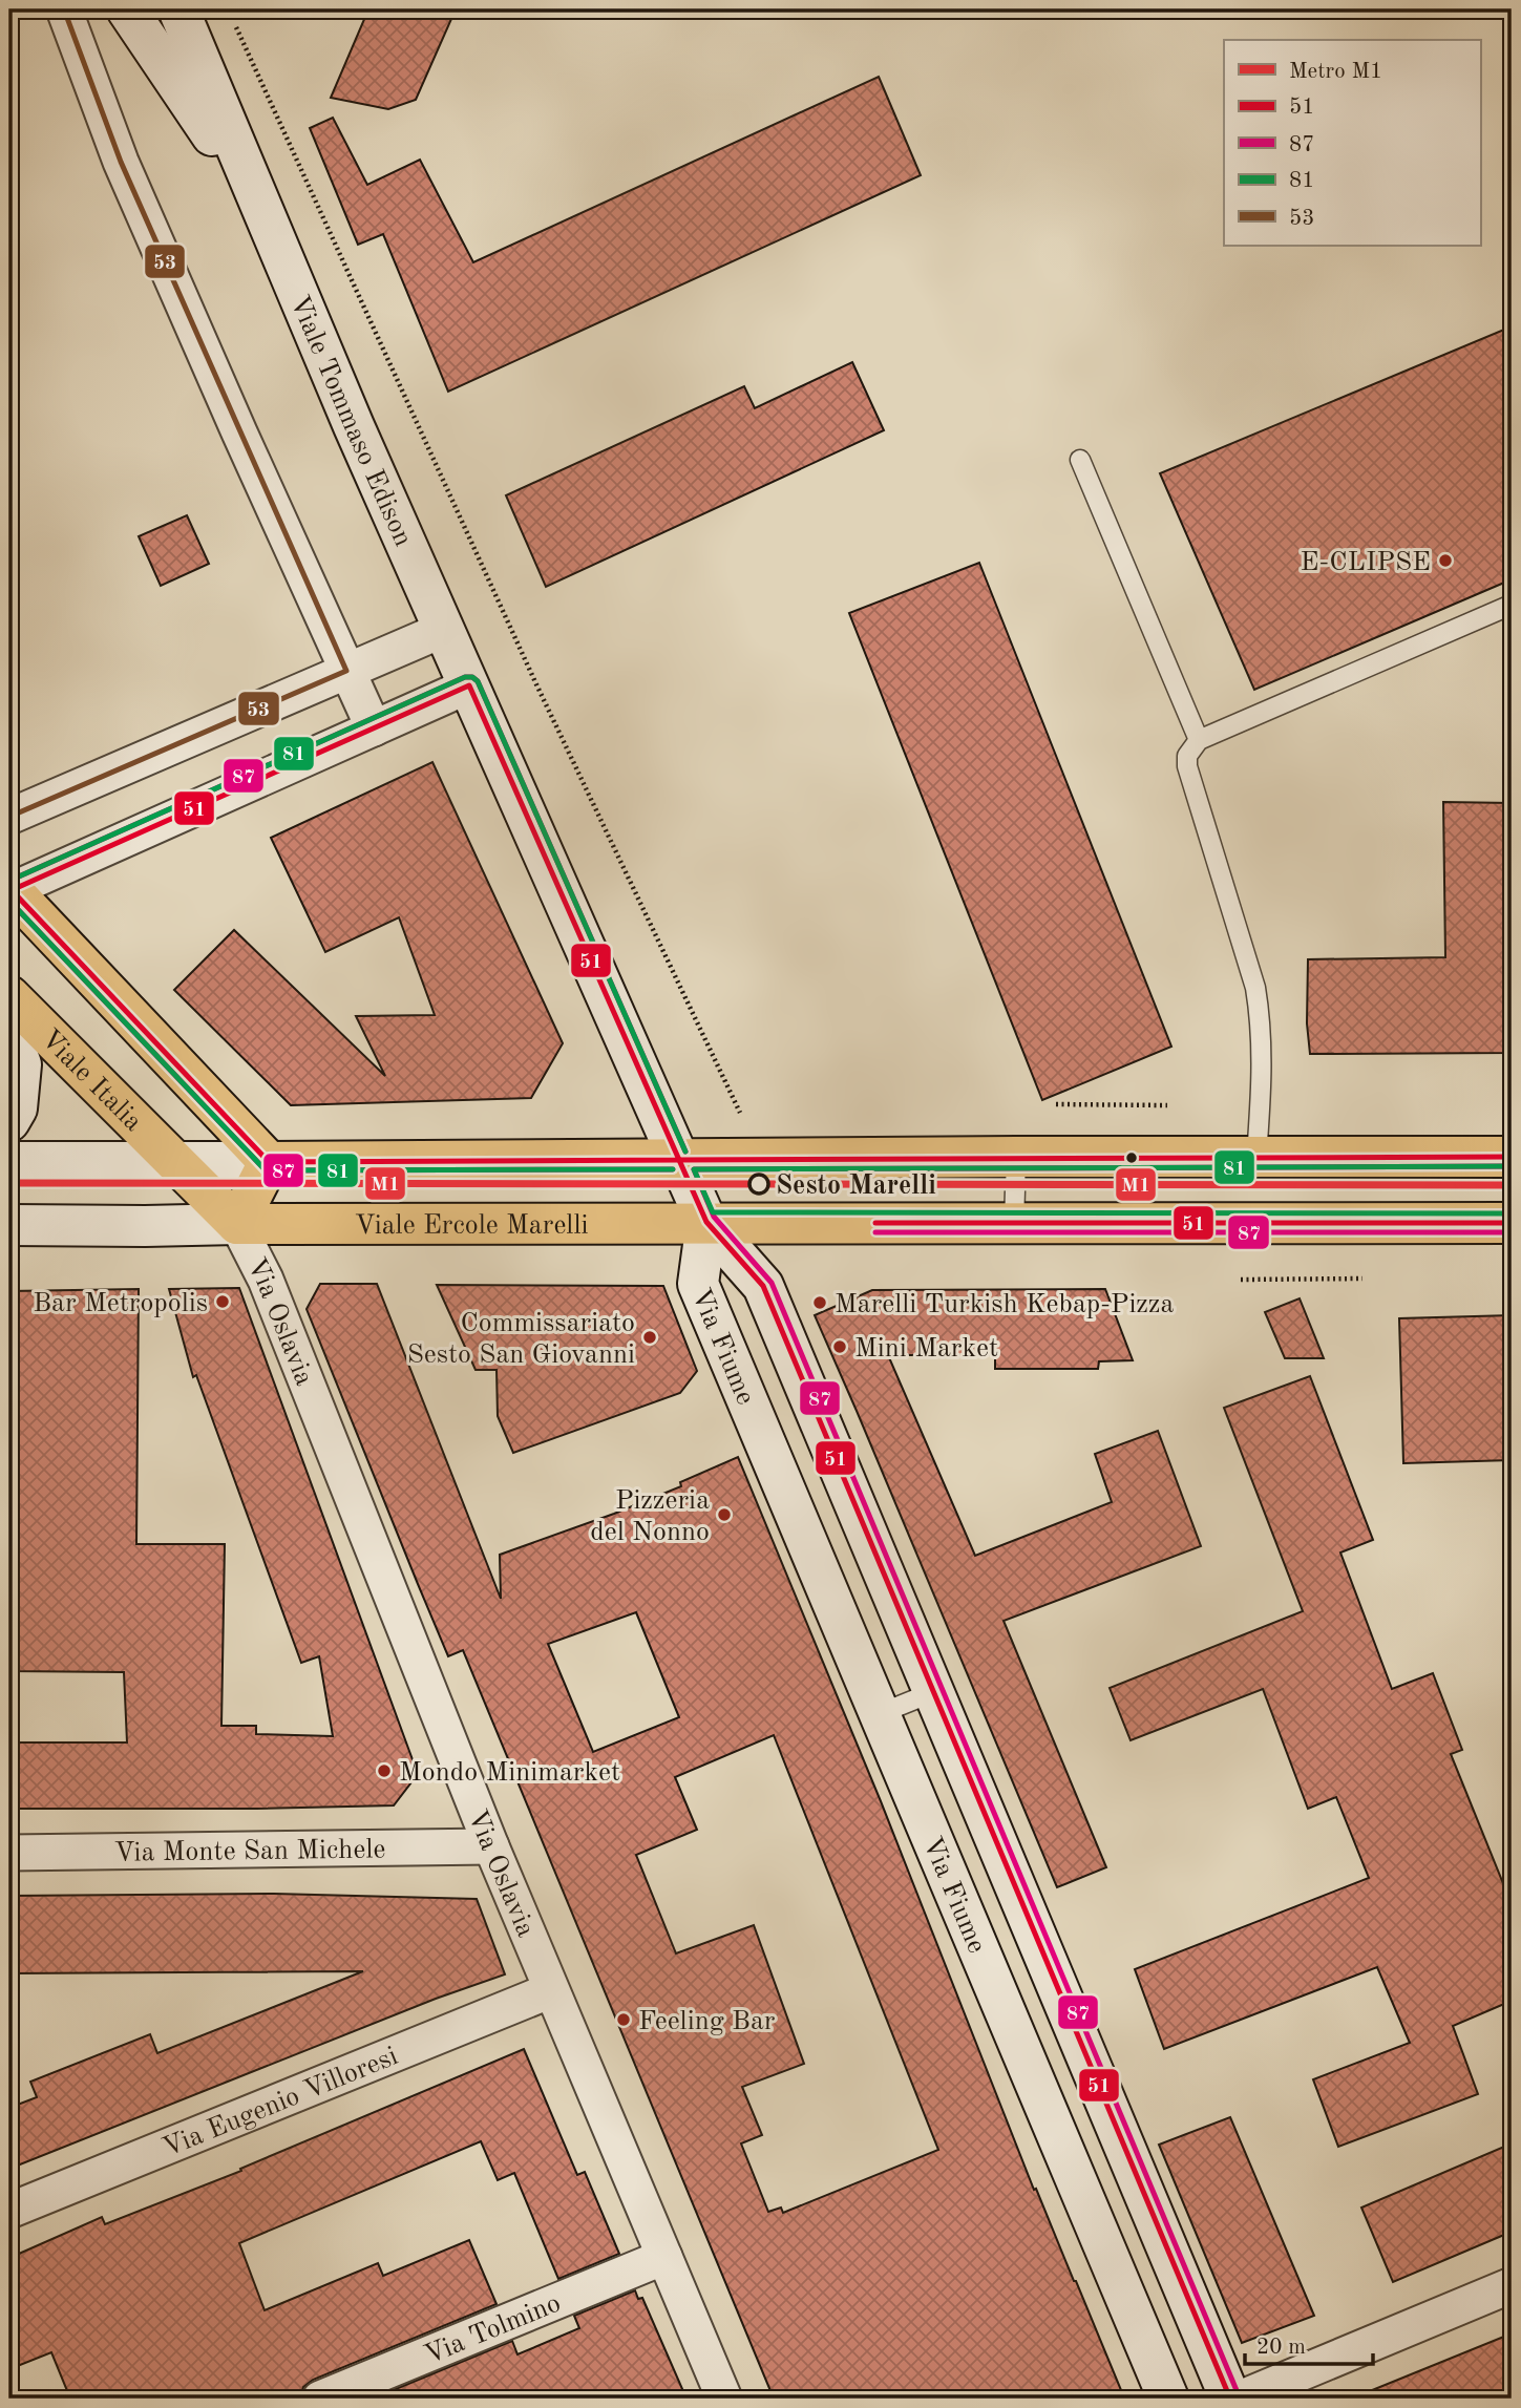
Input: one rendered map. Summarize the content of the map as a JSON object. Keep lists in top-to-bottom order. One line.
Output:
{"streets":{"main road":["Viale Italia","Viale Ercole Marelli"],"street":["Viale Tommaso Edison","Via Oslavia","Via Fiume","Via Monte San Michele","Via Eugenio Villoresi","Via Tolmino"]},"crossings":[["Viale Ercole Marelli","Via Oslavia"],["Viale Ercole Marelli","Via Fiume"],["Via Oslavia","Via Monte San Michele"],["Via Oslavia","Via Eugenio Villoresi"],["Via Oslavia","Via Tolmino"]],"places":["E-CLIPSE","Sesto Marelli","Bar Metropolis","Marelli Turkish Kebap-Pizza","Commissariato Sesto San Giovanni","Mini Market","Pizzeria del Nonno","Mondo Minimarket","Feeling Bar"],"lines":["transit line 53","transit line 87","transit line 81","transit line 51","metro line M1"],"legend":["Metro M1","51","87","81","53"],"scale_bar":"20 m"}
